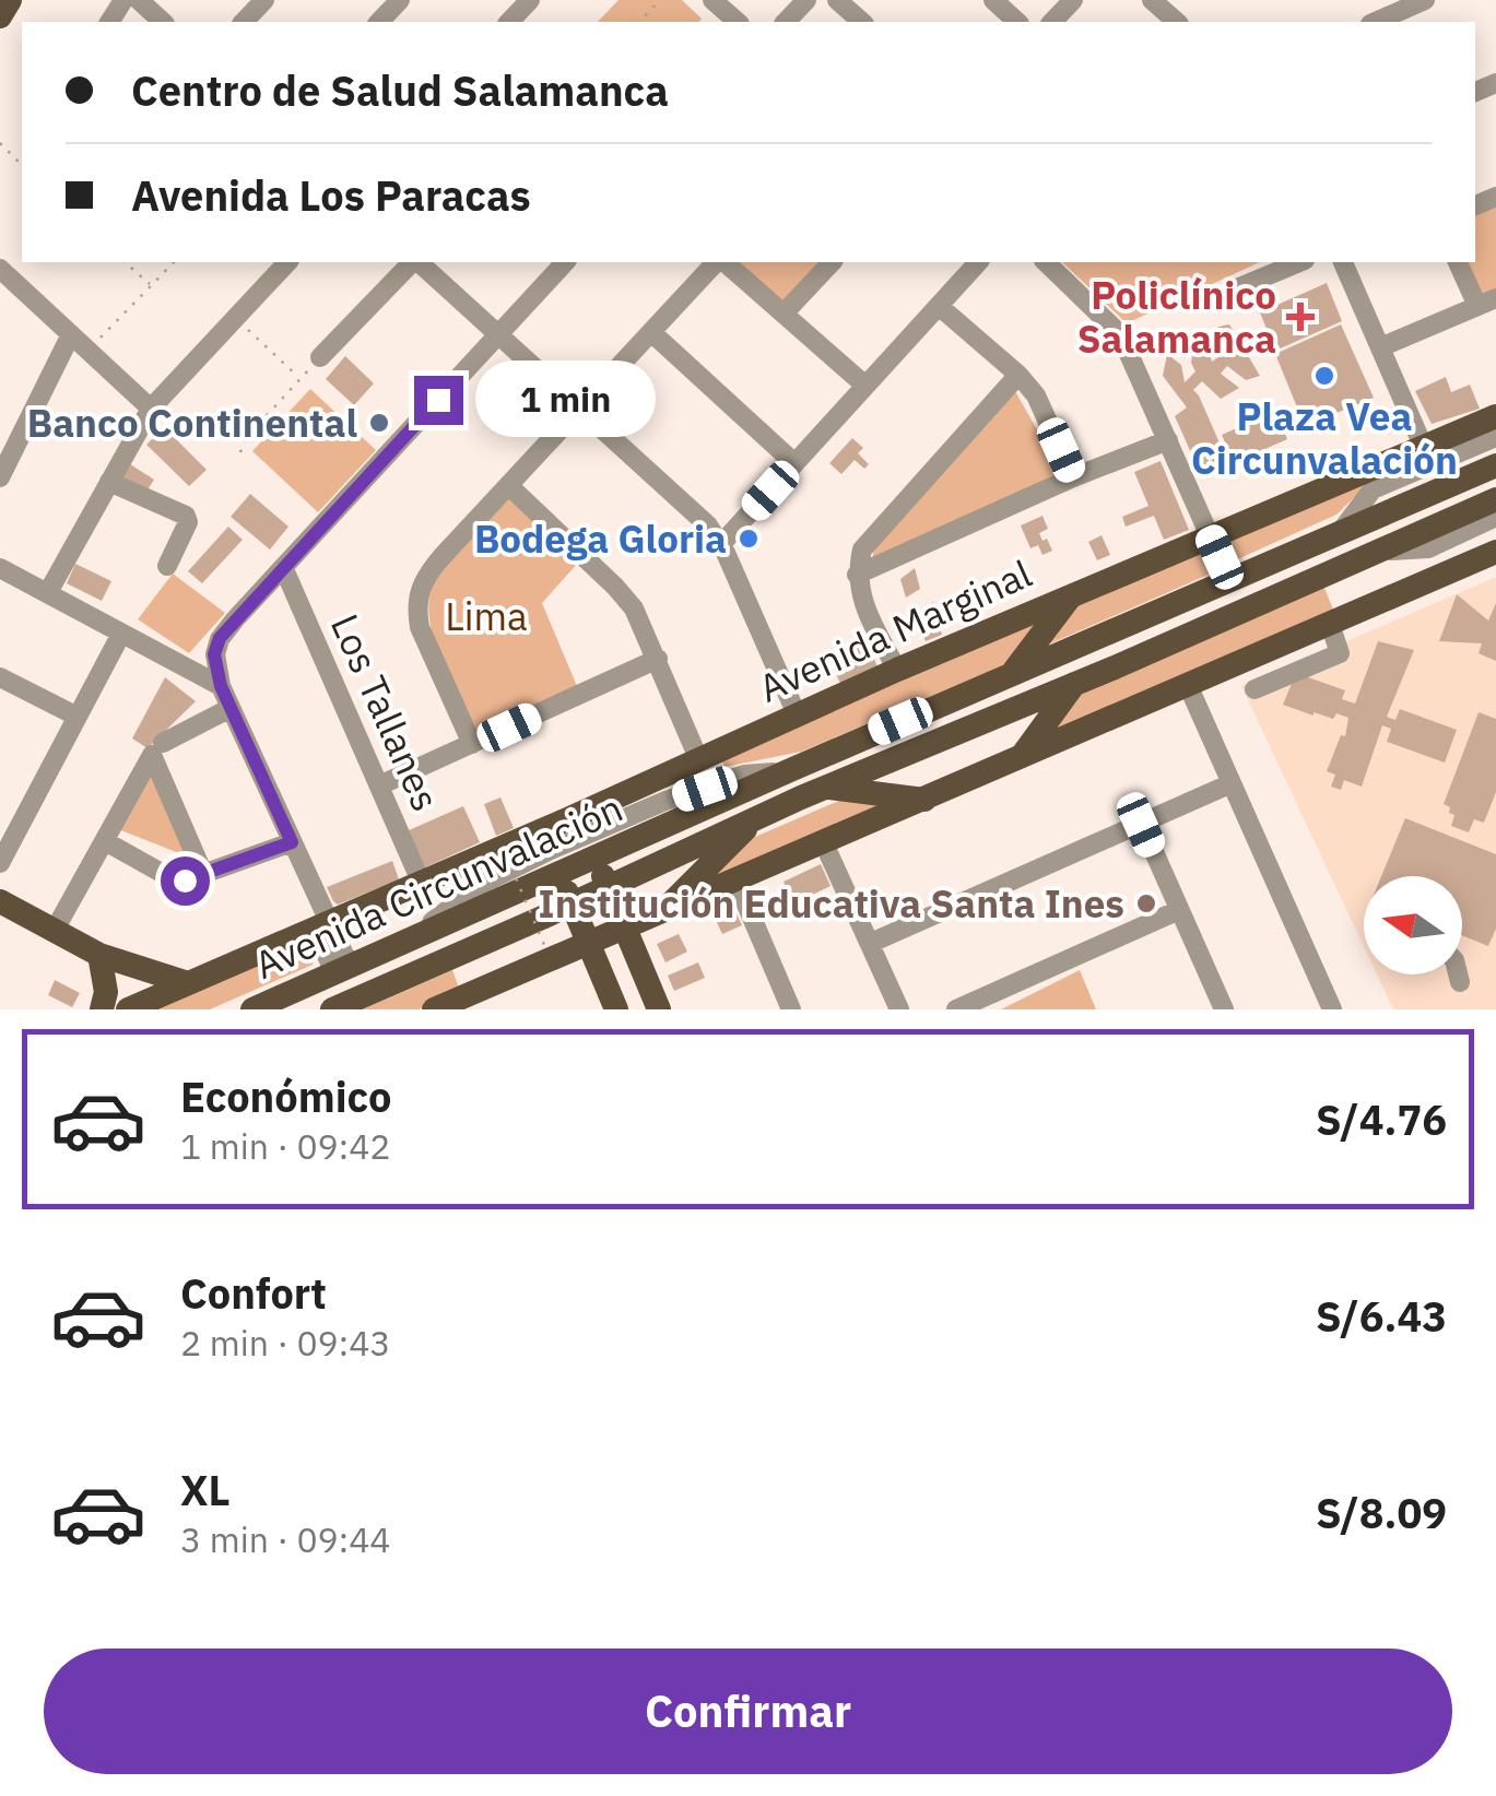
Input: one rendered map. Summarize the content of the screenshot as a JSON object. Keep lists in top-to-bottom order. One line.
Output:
{"streets":{"main road":["Avenida Marginal","Avenida Circunvalación"],"street":["Los Tallanes"]},"crossings":[["Avenida Marginal","Los Tallanes"]],"parks":["Lima"],"places":{"health":["Policlínico Salamanca"],"other":["Plaza Vea Circunvalación","Banco Continental","Bodega Gloria","Institución Educativa Santa Ines"]},"north":"left","page":{"banner":["Centro de Salud Salamanca","Avenida Los Paracas"],"bubble":"1 min","list":[{"name":"Económico","note":"1 min · 09:42","value":"S/4.76"},{"name":"Confort","note":"2 min · 09:43","value":"S/6.43"},{"name":"XL","note":"3 min · 09:44","value":"S/8.09"}],"buttons":"Confirmar"}}
